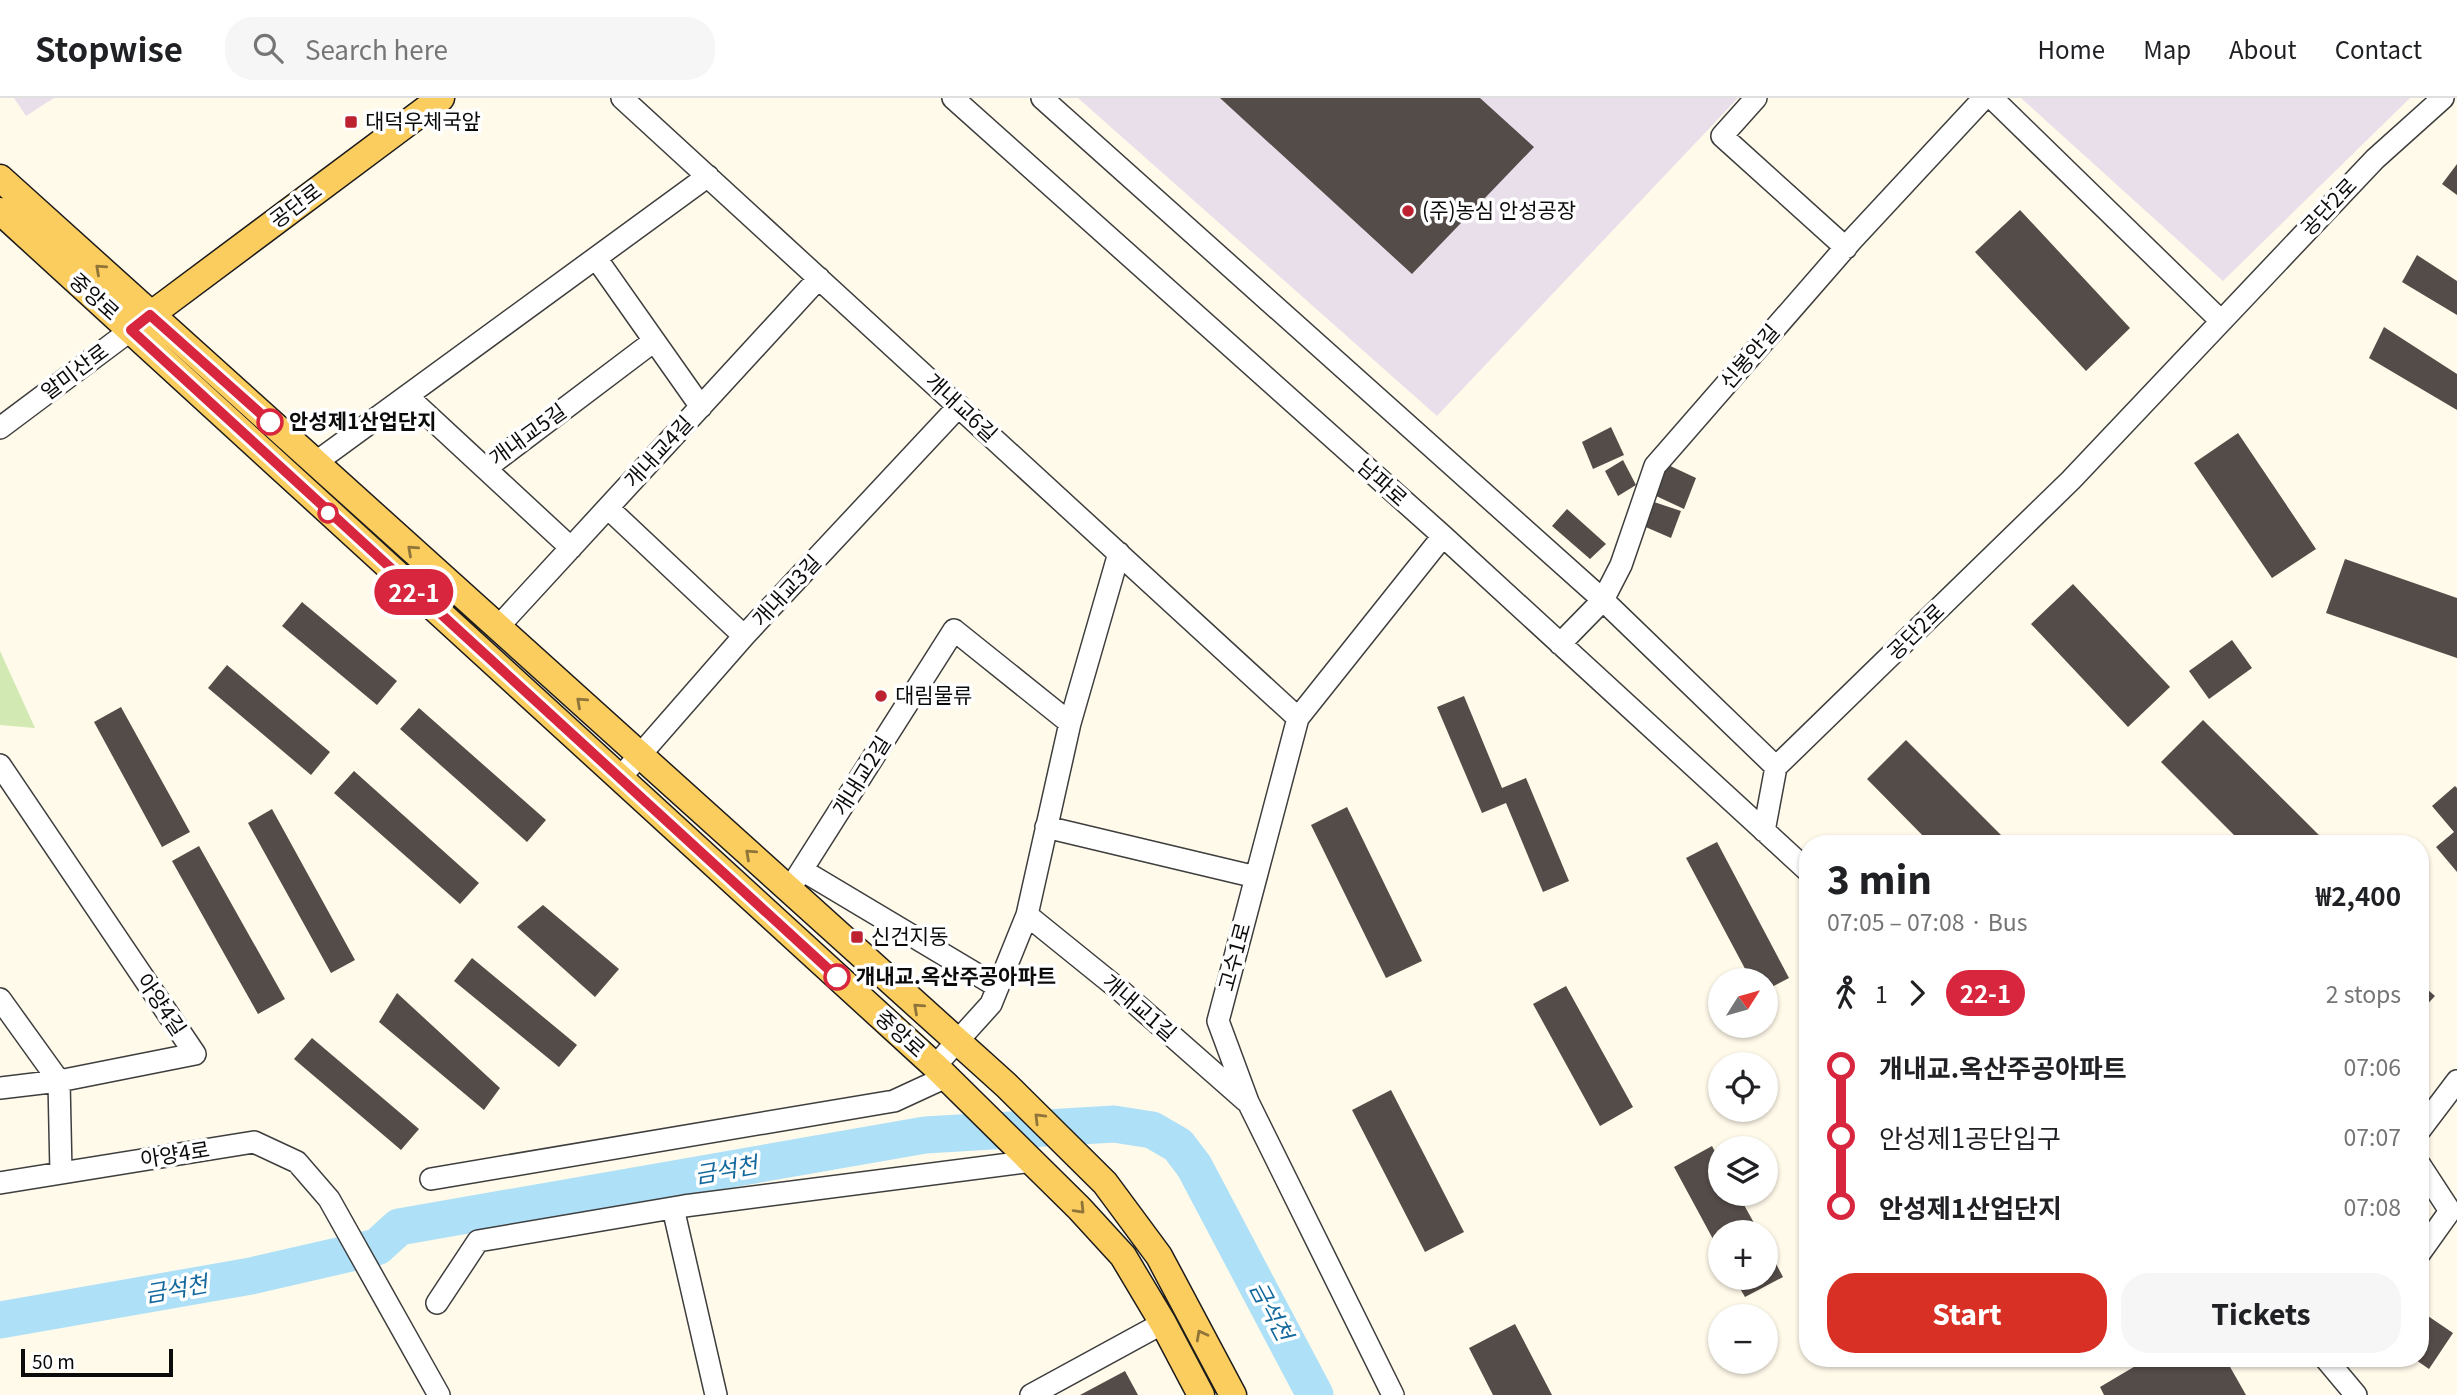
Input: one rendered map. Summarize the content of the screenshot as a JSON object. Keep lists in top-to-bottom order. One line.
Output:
{"streets":{"main road":["공단로","중앙로"],"street":["공단2로","신봉안길","알미산로","개내교6길","개내교5길","개내교4길","남파로","개내교3길","개내교2길","고수1로","아양4길","개내교1길","아양4로"]},"crossings":[["공단로","중앙로"],["공단로","알미산로"],["중앙로","알미산로"],["중앙로","개내교4길"],["중앙로","개내교3길"],["중앙로","개내교2길"],["신봉안길","남파로"],["개내교6길","개내교4길"],["개내교6길","개내교3길"],["개내교6길","고수1로"],["남파로","고수1로"],["고수1로","개내교1길"]],"water":["금석천"],"places":{"transit":["대덕우체국앞","신건지동"],"other":["(주)농심 안성공장","안성제1산업단지","대림물류","개내교.옥산주공아파트"]},"lines":["bus line 22-1"],"scale_bar":"50 m","north":"top right","page":{"header":"Stopwise","search":"Search here","nav":["Home","Map","About","Contact"],"on_map":"22-1","heading":["3 min","07:05 – 07:08 · Bus","₩2,400"],"legs":["1","22-1","2 stops"],"map_buttons":["+","−"],"list":[{"name":"개내교.옥산주공아파트","value":"07:06"},{"name":"안성제1공단입구","value":"07:07"},{"name":"안성제1산업단지","value":"07:08"}],"buttons":["Start","Tickets"],"scale":"50 m"}}
